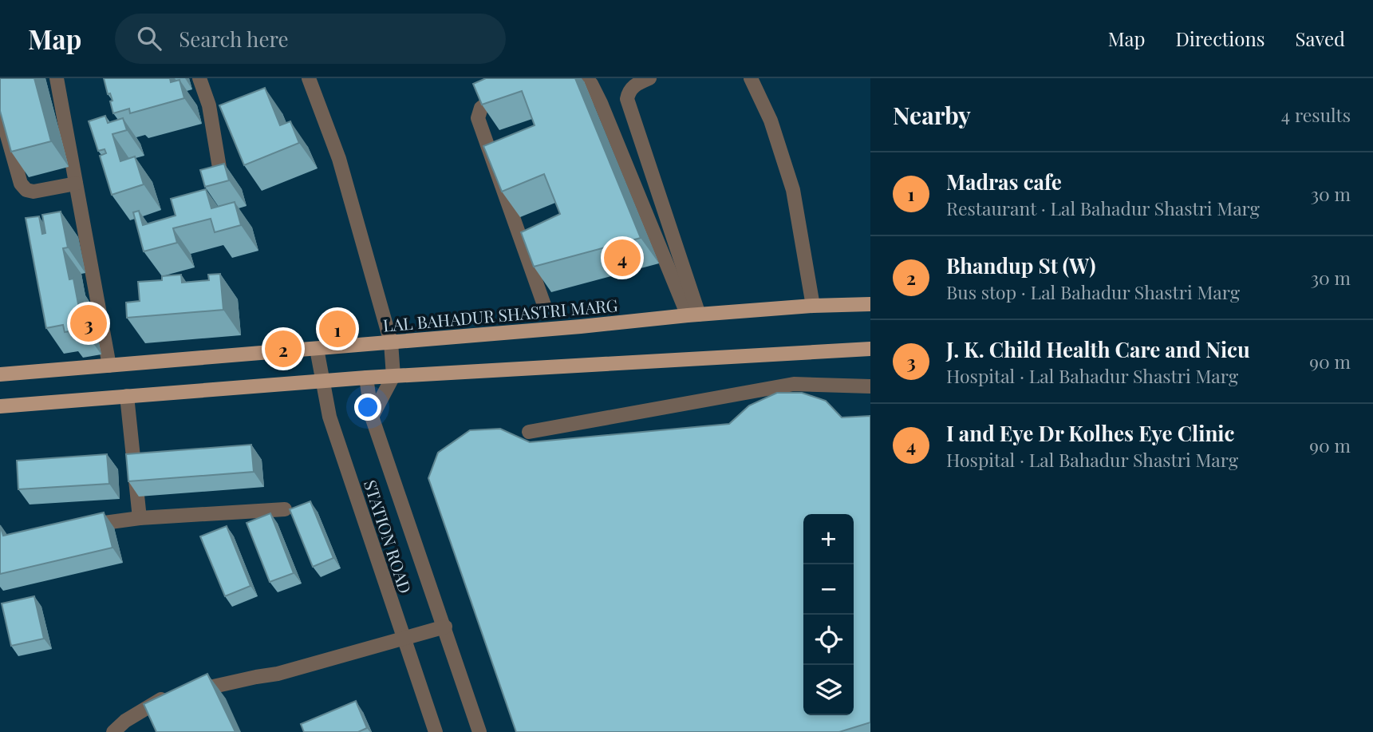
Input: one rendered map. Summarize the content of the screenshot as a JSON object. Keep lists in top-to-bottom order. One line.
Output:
{"streets":{"main road":["LAL BAHADUR SHASTRI MARG"],"street":["STATION ROAD"]},"crossings":[["LAL BAHADUR SHASTRI MARG","STATION ROAD"]],"page":{"header":"Map","search":"Search here","nav":["Map","Directions","Saved"],"heading":["Nearby","4 results"],"list":[{"mark":"1","name":"Madras cafe","note":"Restaurant · Lal Bahadur Shastri Marg","value":"30 m"},{"mark":"2","name":"Bhandup St (W)","note":"Bus stop · Lal Bahadur Shastri Marg","value":"30 m"},{"mark":"3","name":"J. K. Child Health Care and Nicu","note":"Hospital · Lal Bahadur Shastri Marg","value":"90 m"},{"mark":"4","name":"I and Eye Dr Kolhes Eye Clinic","note":"Hospital · Lal Bahadur Shastri Marg","value":"90 m"}],"pins":["4","3","1","2"],"map_buttons":["+","−"]}}
